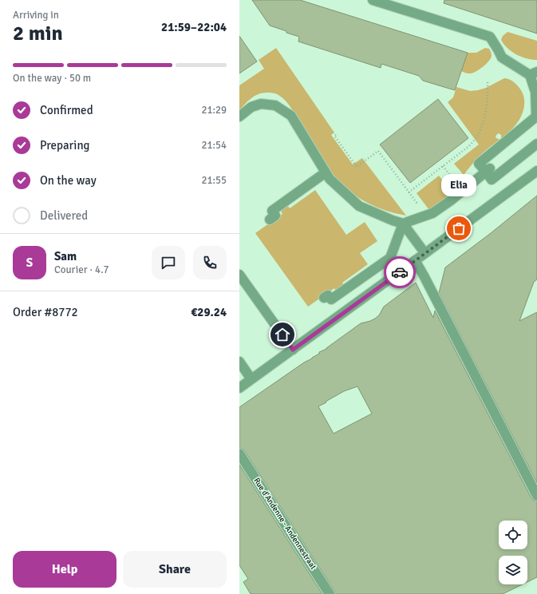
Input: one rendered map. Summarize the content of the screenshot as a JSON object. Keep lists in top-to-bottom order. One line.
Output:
{"streets":{"street":["Rue d'Andenne - Andennestraat"]},"places":["Elia"],"page":{"heading":["2 min","Arriving in","21:59–22:04"],"panel":["Sam","Courier · 4.7","Order #8772","€29.24"],"bar":"On the way · 50 m","list":[["Confirmed","21:29"],["Preparing","21:54"],["On the way","21:55"],"Delivered"],"bubble":"Elia","round":"S","buttons":["Help","Share"]}}
